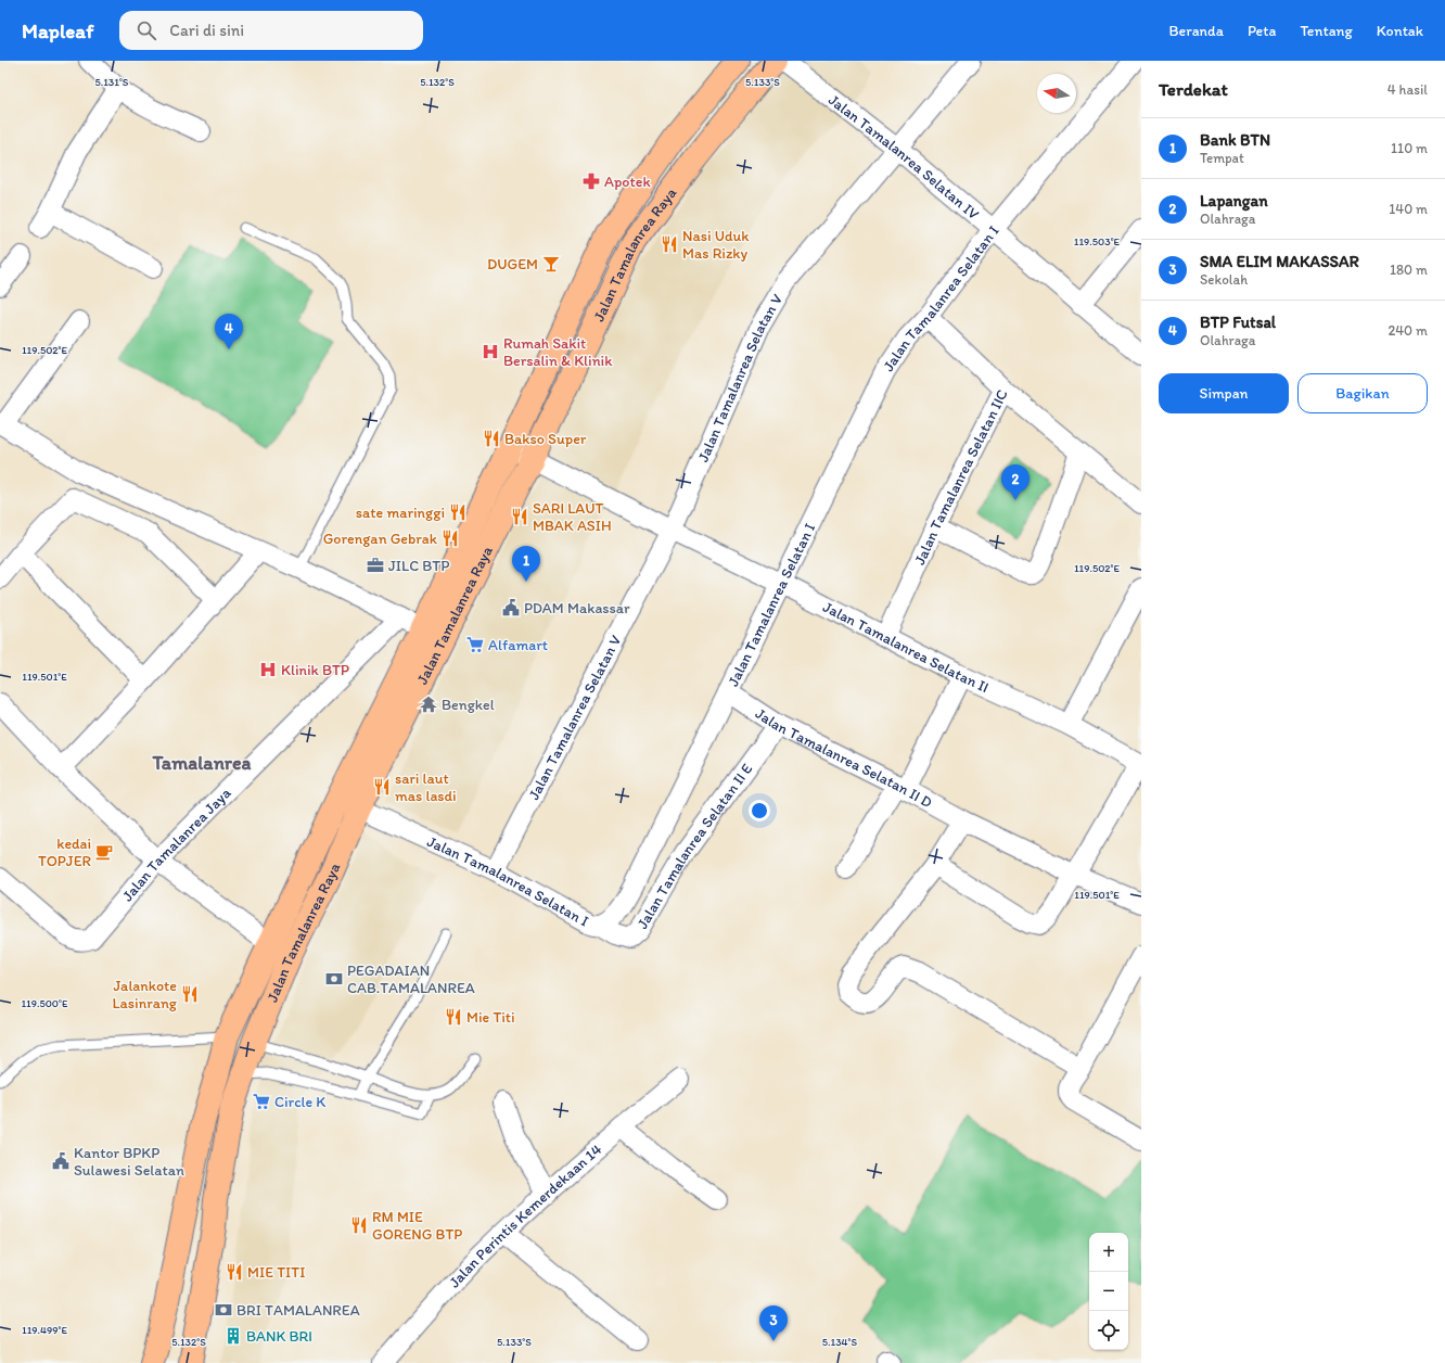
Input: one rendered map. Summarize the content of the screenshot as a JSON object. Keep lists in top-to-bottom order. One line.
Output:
{"streets":{"main road":["Jalan Tamalanrea Raya"],"street":["Jalan Tamalanrea Selatan IV","Jalan Tamalanrea Selatan I","Jalan Tamalanrea Selatan V","Jalan Tamalanrea Selatan IIC","Jalan Tamalanrea Selatan II","Jalan Tamalanrea Selatan II D","Jalan Tamalanrea Jaya","Jalan Tamalanrea Selatan II E","Jalan Perintis Kemerdekaan 14"]},"crossings":[["Jalan Tamalanrea Selatan IV","Jalan Tamalanrea Selatan I"],["Jalan Tamalanrea Selatan IV","Jalan Tamalanrea Selatan V"],["Jalan Tamalanrea Raya","Jalan Tamalanrea Selatan I"],["Jalan Tamalanrea Raya","Jalan Tamalanrea Selatan II"],["Jalan Tamalanrea Selatan I","Jalan Tamalanrea Selatan V"],["Jalan Tamalanrea Selatan I","Jalan Tamalanrea Selatan IIC"],["Jalan Tamalanrea Selatan I","Jalan Tamalanrea Selatan II"],["Jalan Tamalanrea Selatan I","Jalan Tamalanrea Selatan II D"],["Jalan Tamalanrea Selatan I","Jalan Tamalanrea Selatan II E"],["Jalan Tamalanrea Selatan V","Jalan Tamalanrea Selatan II"],["Jalan Tamalanrea Selatan IIC","Jalan Tamalanrea Selatan II"],["Jalan Tamalanrea Selatan II D","Jalan Tamalanrea Selatan II E"]],"districts":["Tamalanrea"],"places":{"pharmacy":["Apotek"],"restaurant":["Nasi Uduk Mas Rizky","Bakso Super","sate maringgi","SARI LAUT MBAK ASIH","Gorengan Gebrak","sari laut mas lasdi","Jalankote Lasinrang","Mie Titi","RM MIE GORENG BTP","MIE TITI"],"bar":["DUGEM"],"hospital":["Rumah Sakit Bersalin & Klinik","Klinik BTP"],"office":["JILC BTP"],"public building":["PDAM Makassar","Kantor BPKP Sulawesi Selatan"],"supermarket":["Alfamart","Circle K"],"temple":["Bengkel"],"cafe":["kedai TOPJER"],"bank":["PEGADAIAN CAB.TAMALANREA","BRI TAMALANREA"],"building":["BANK BRI"]},"north":"left","page":{"header":"Mapleaf","search":"Cari di sini","nav":["Beranda","Peta","Tentang","Kontak"],"heading":["Terdekat","4 hasil"],"list":[{"mark":"1","name":"Bank BTN","note":"Tempat","value":"110 m"},{"mark":"2","name":"Lapangan","note":"Olahraga","value":"140 m"},{"mark":"3","name":"SMA ELIM MAKASSAR","note":"Sekolah","value":"180 m"},{"mark":"4","name":"BTP Futsal","note":"Olahraga","value":"240 m"}],"pins":["4","2","1","3"],"buttons":["Simpan","Bagikan"],"map_buttons":["+","−"]},"coordinates":["5.131°S","5.132°S","5.133°S","119.503°E","119.502°E","119.501°E","119.500°E","119.499°E","5.134°S"]}
